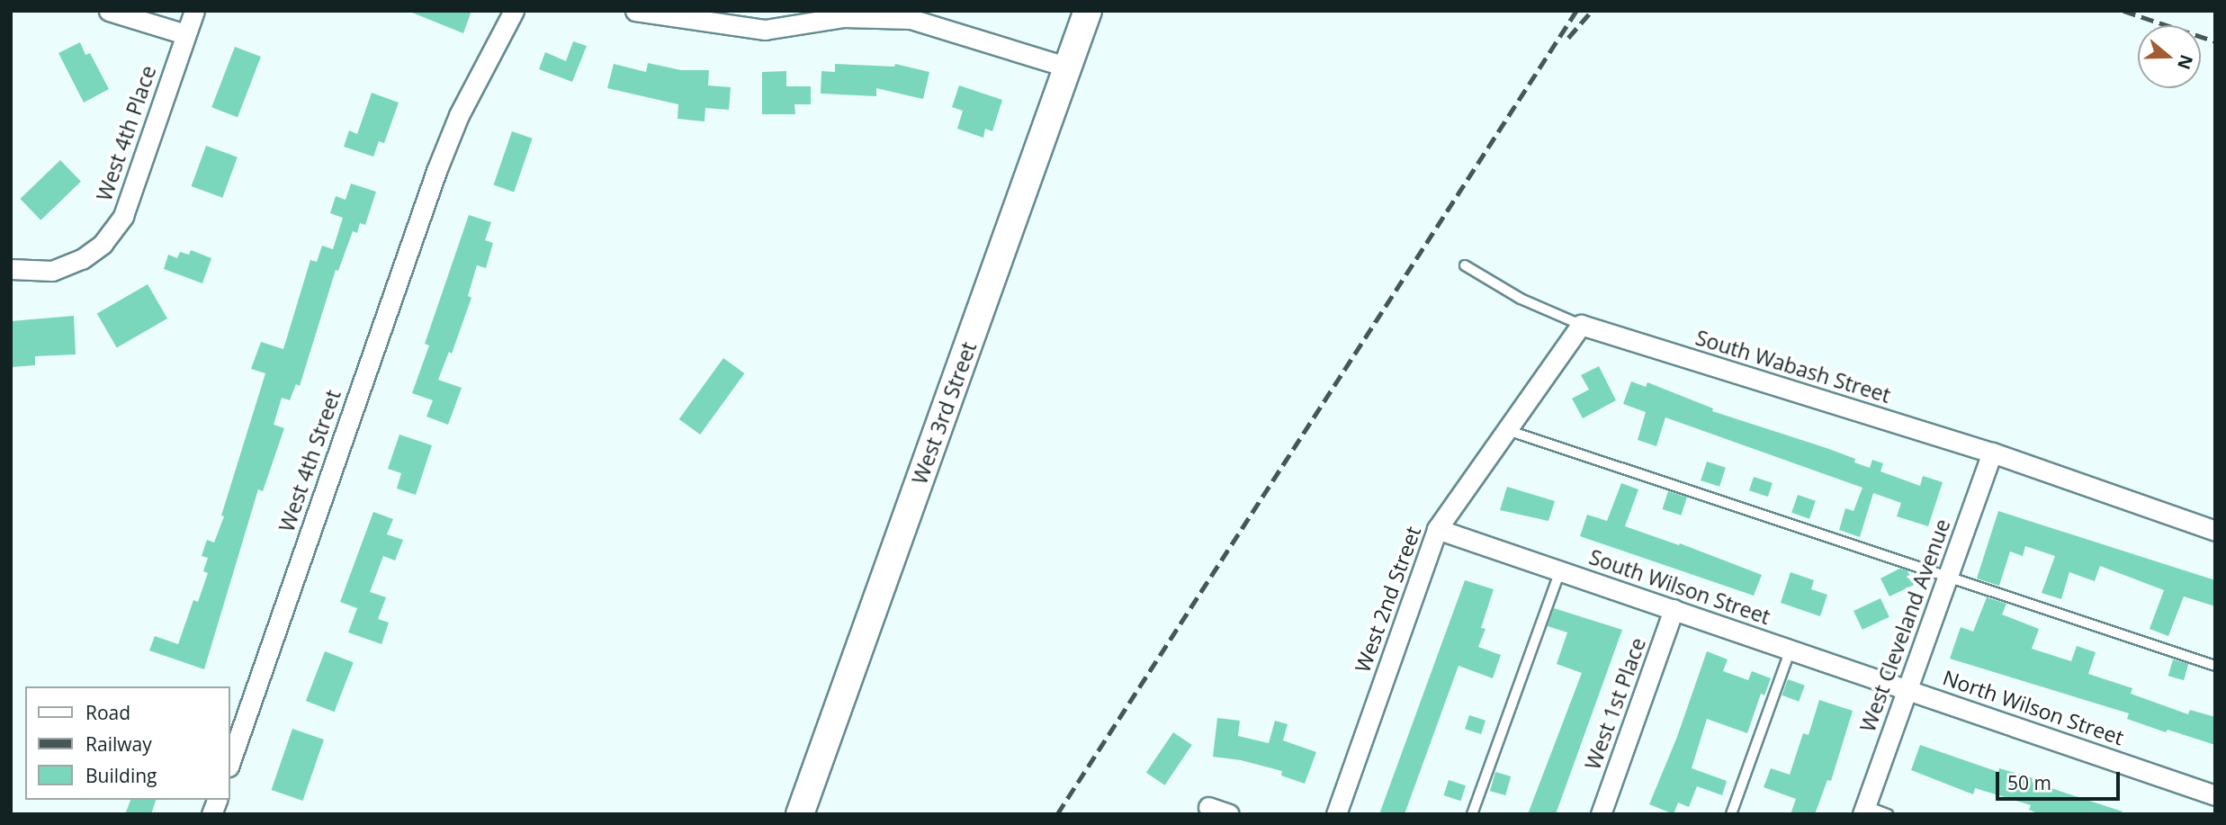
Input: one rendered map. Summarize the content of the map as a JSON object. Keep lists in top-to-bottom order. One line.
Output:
{"streets":{"street":["West 4th Place","South Wabash Street","West 3rd Street","West 4th Street","South Wilson Street","West 2nd Street","West Cleveland Avenue","West 1st Place","North Wilson Street"]},"crossings":[["South Wabash Street","West 2nd Street"],["South Wabash Street","West Cleveland Avenue"],["South Wilson Street","West 2nd Street"],["South Wilson Street","West Cleveland Avenue"],["South Wilson Street","West 1st Place"],["South Wilson Street","North Wilson Street"],["West Cleveland Avenue","North Wilson Street"]],"legend":["Road","Railway","Building"],"scale_bar":"50 m","north":"right"}
